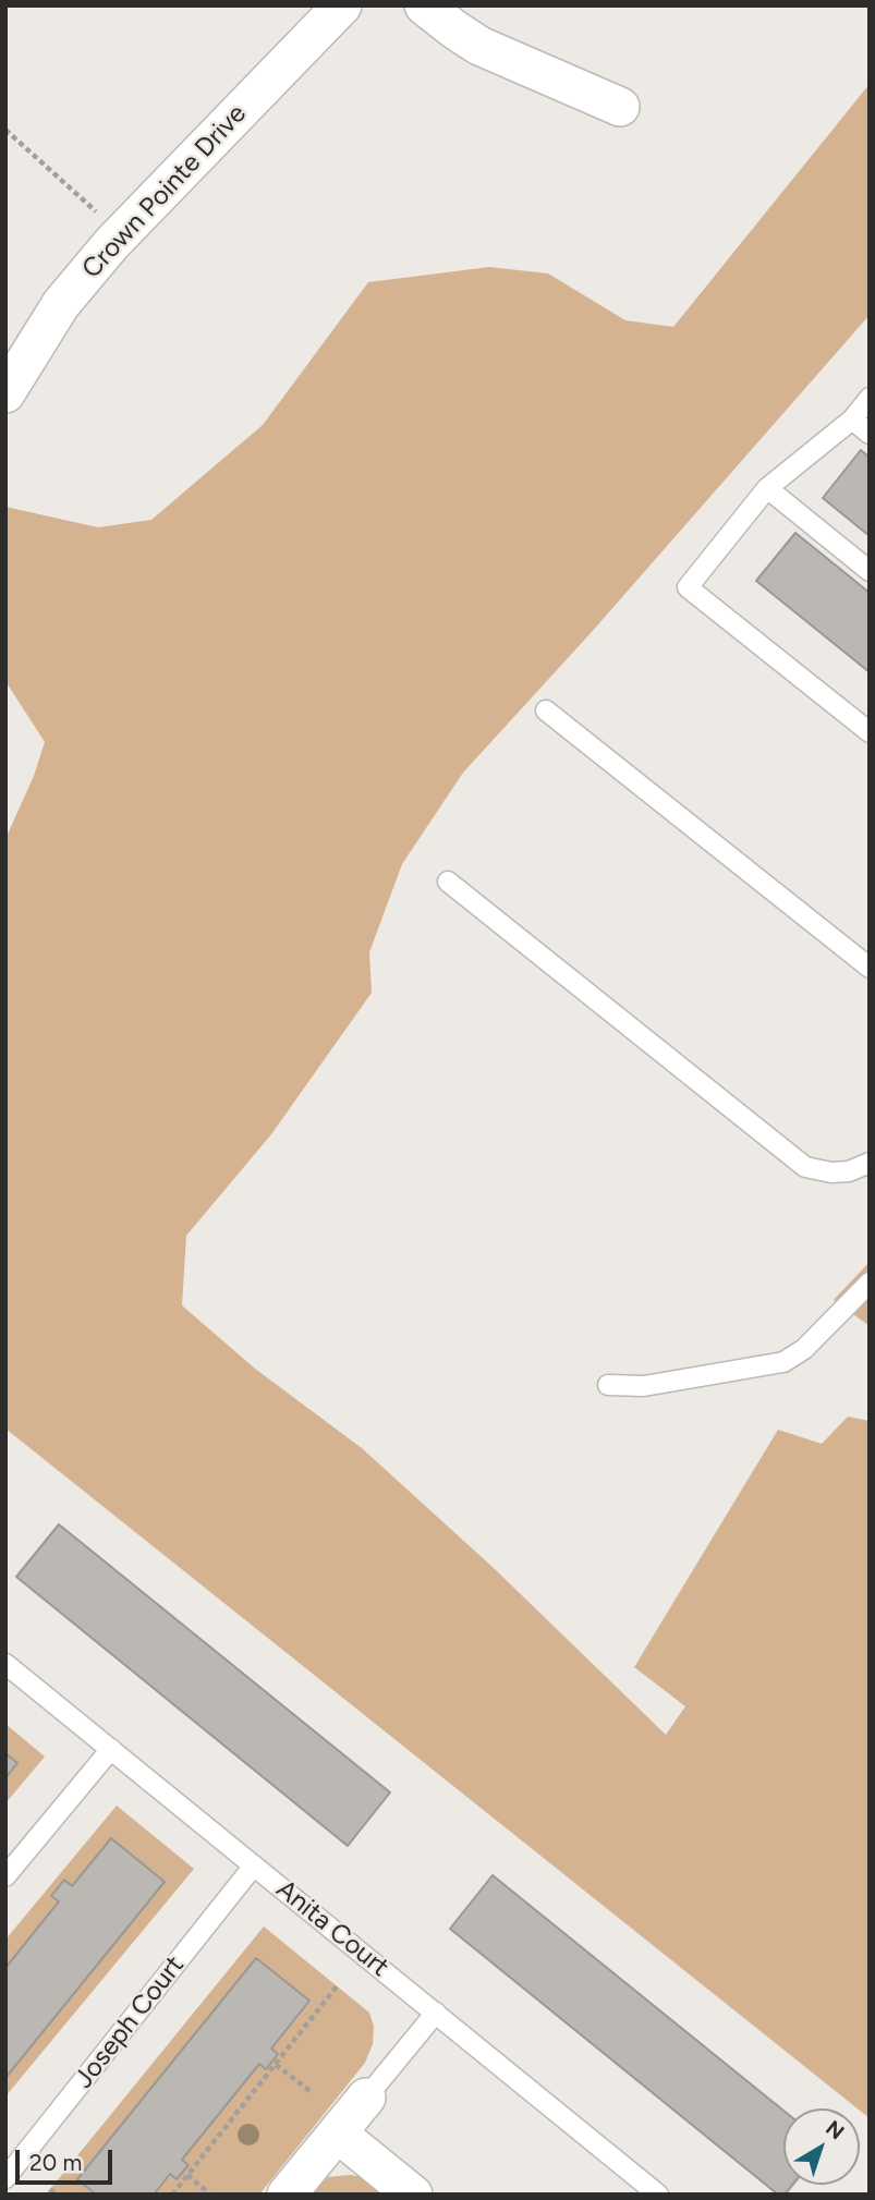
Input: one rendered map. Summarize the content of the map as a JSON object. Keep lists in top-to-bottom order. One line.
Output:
{"streets":{"street":["Crown Pointe Drive"],"lane":["Anita Court","Joseph Court"]},"crossings":[["Anita Court","Joseph Court"]],"scale_bar":"20 m","north":"top right"}
